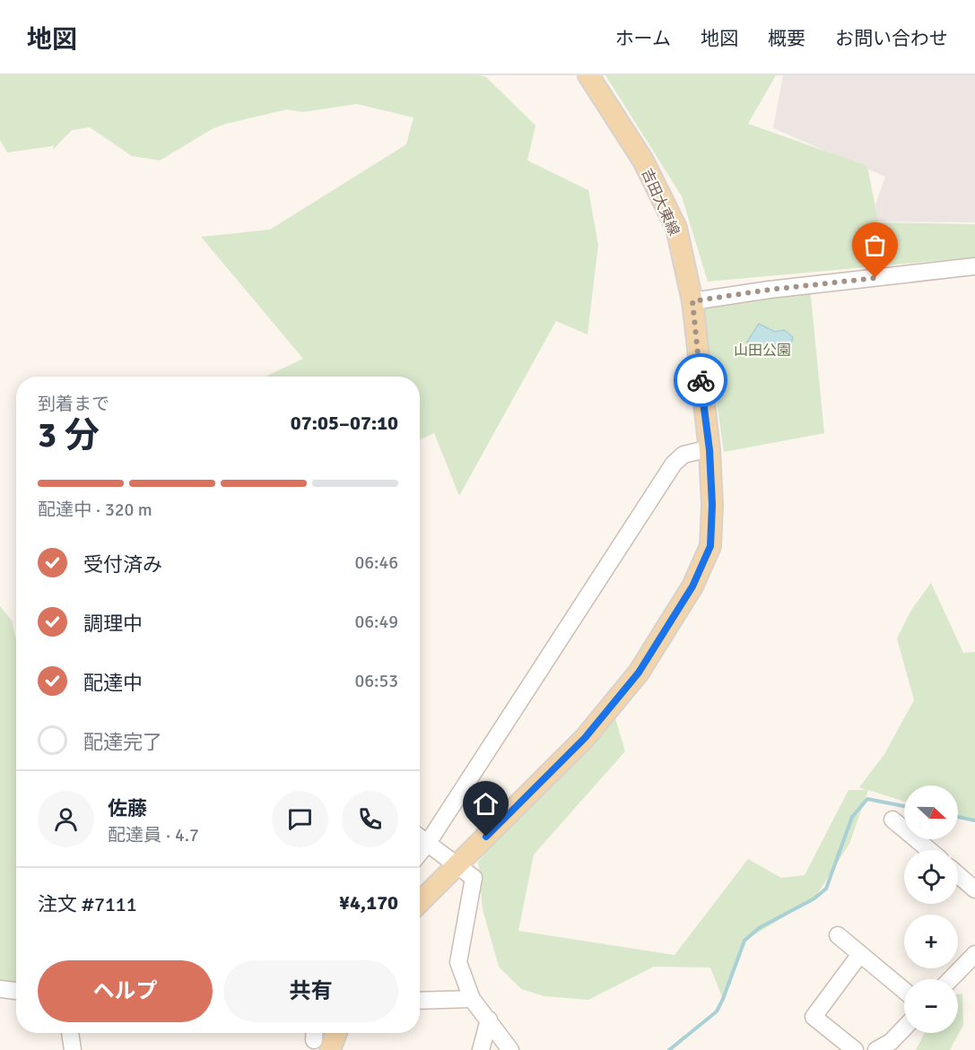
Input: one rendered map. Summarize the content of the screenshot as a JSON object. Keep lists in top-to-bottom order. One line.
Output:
{"streets":{"main road":["吉田大東線"]},"parks":["山田公園"],"north":"right","page":{"header":"地図","nav":["ホーム","地図","概要","お問い合わせ"],"heading":["3 分","到着まで","07:05–07:10"],"panel":["佐藤","配達員 · 4.7","注文 #7111","¥4,170"],"bar":"配達中 · 320 m","list":[["受付済み","06:46"],["調理中","06:49"],["配達中","06:53"],"配達完了"],"map_buttons":["+","−"],"buttons":["ヘルプ","共有"]}}
